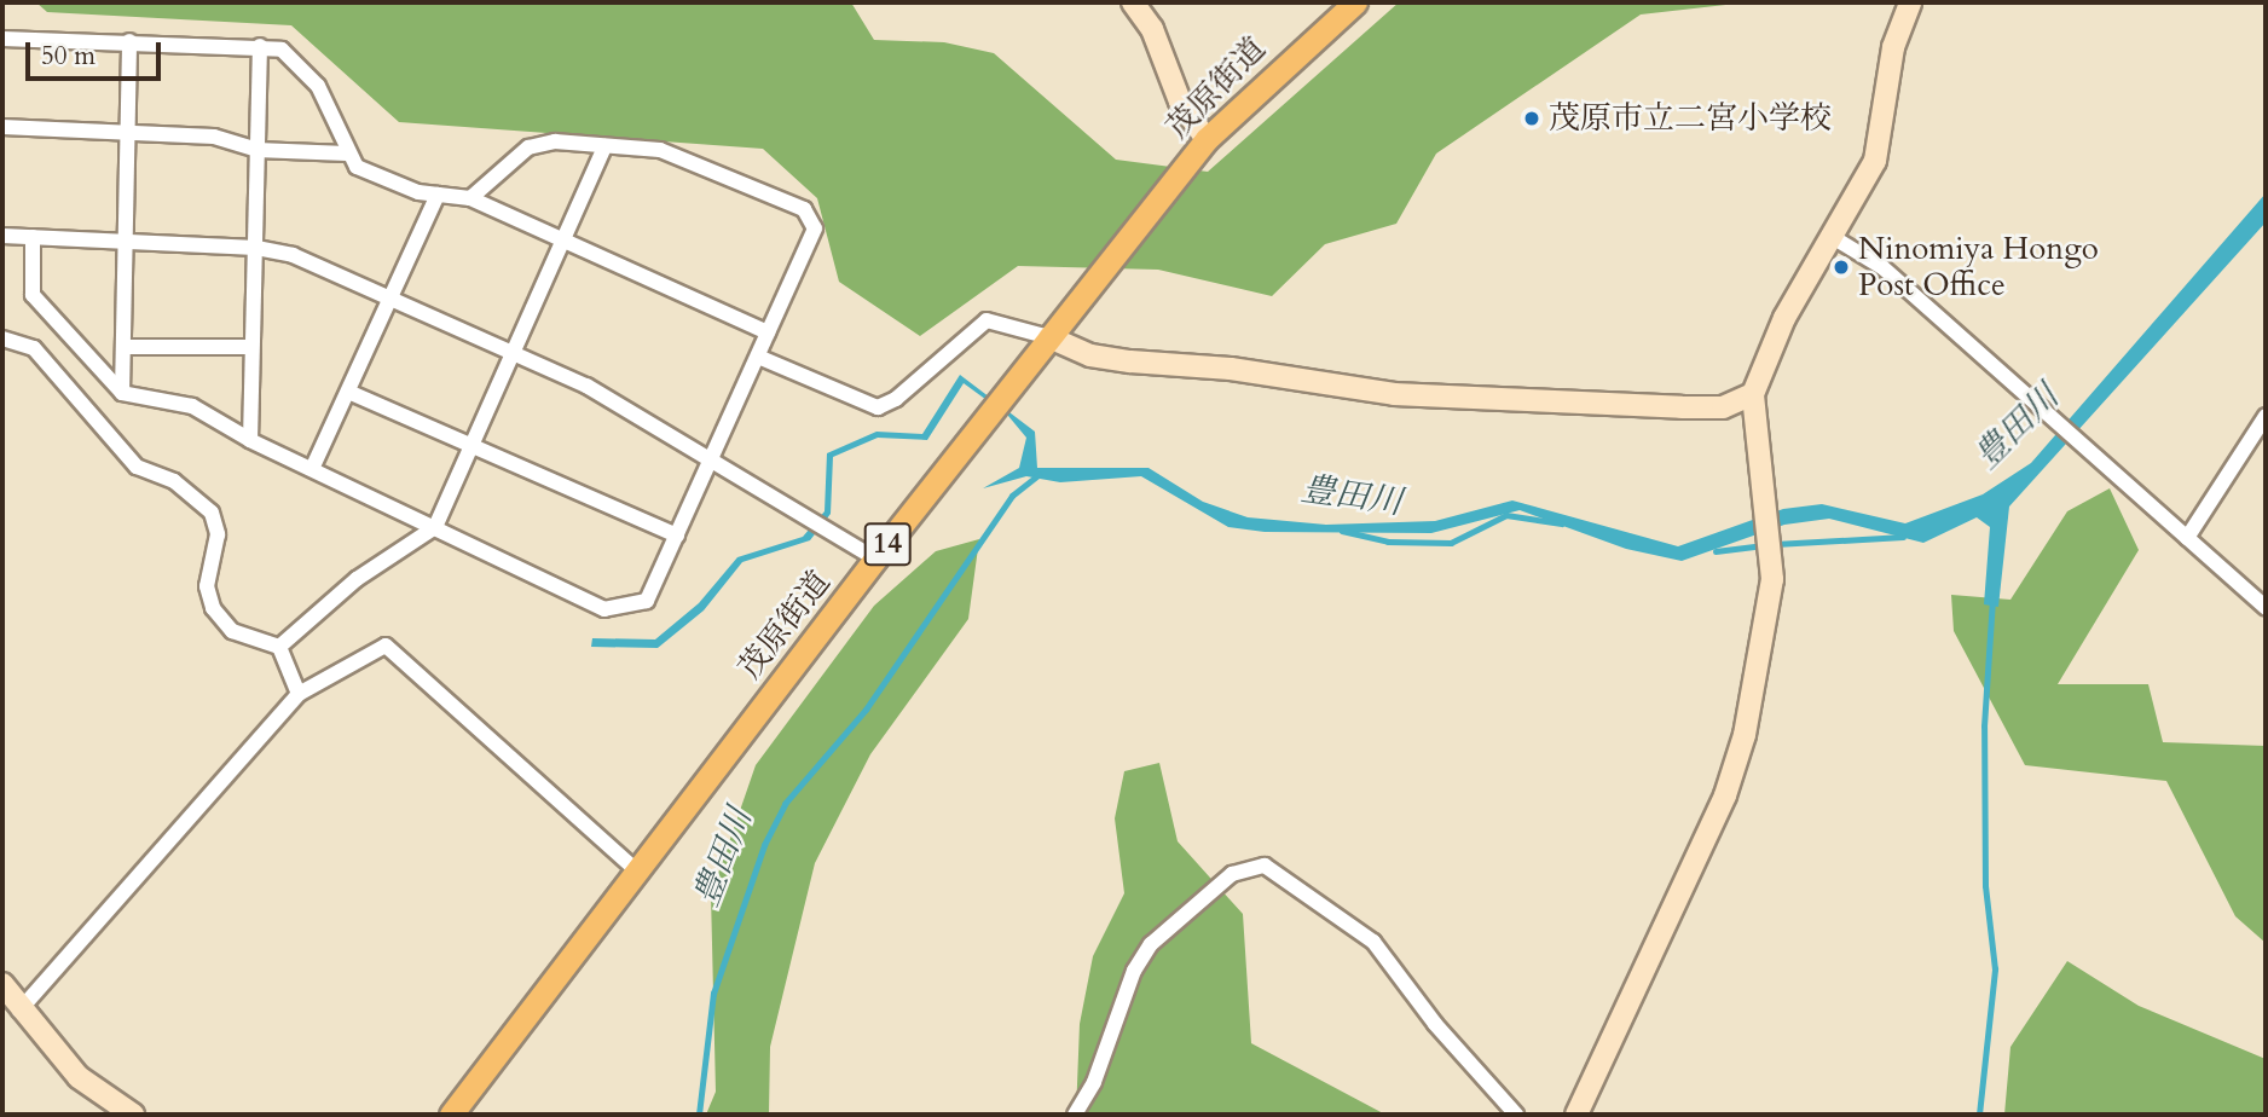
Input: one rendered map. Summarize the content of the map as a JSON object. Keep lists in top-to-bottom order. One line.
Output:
{"streets":{"main road":["茂原街道","14"]},"water":["豊田川"],"places":["茂原市立二宮小学校","Ninomiya Hongo Post Office"],"scale_bar":"50 m"}
